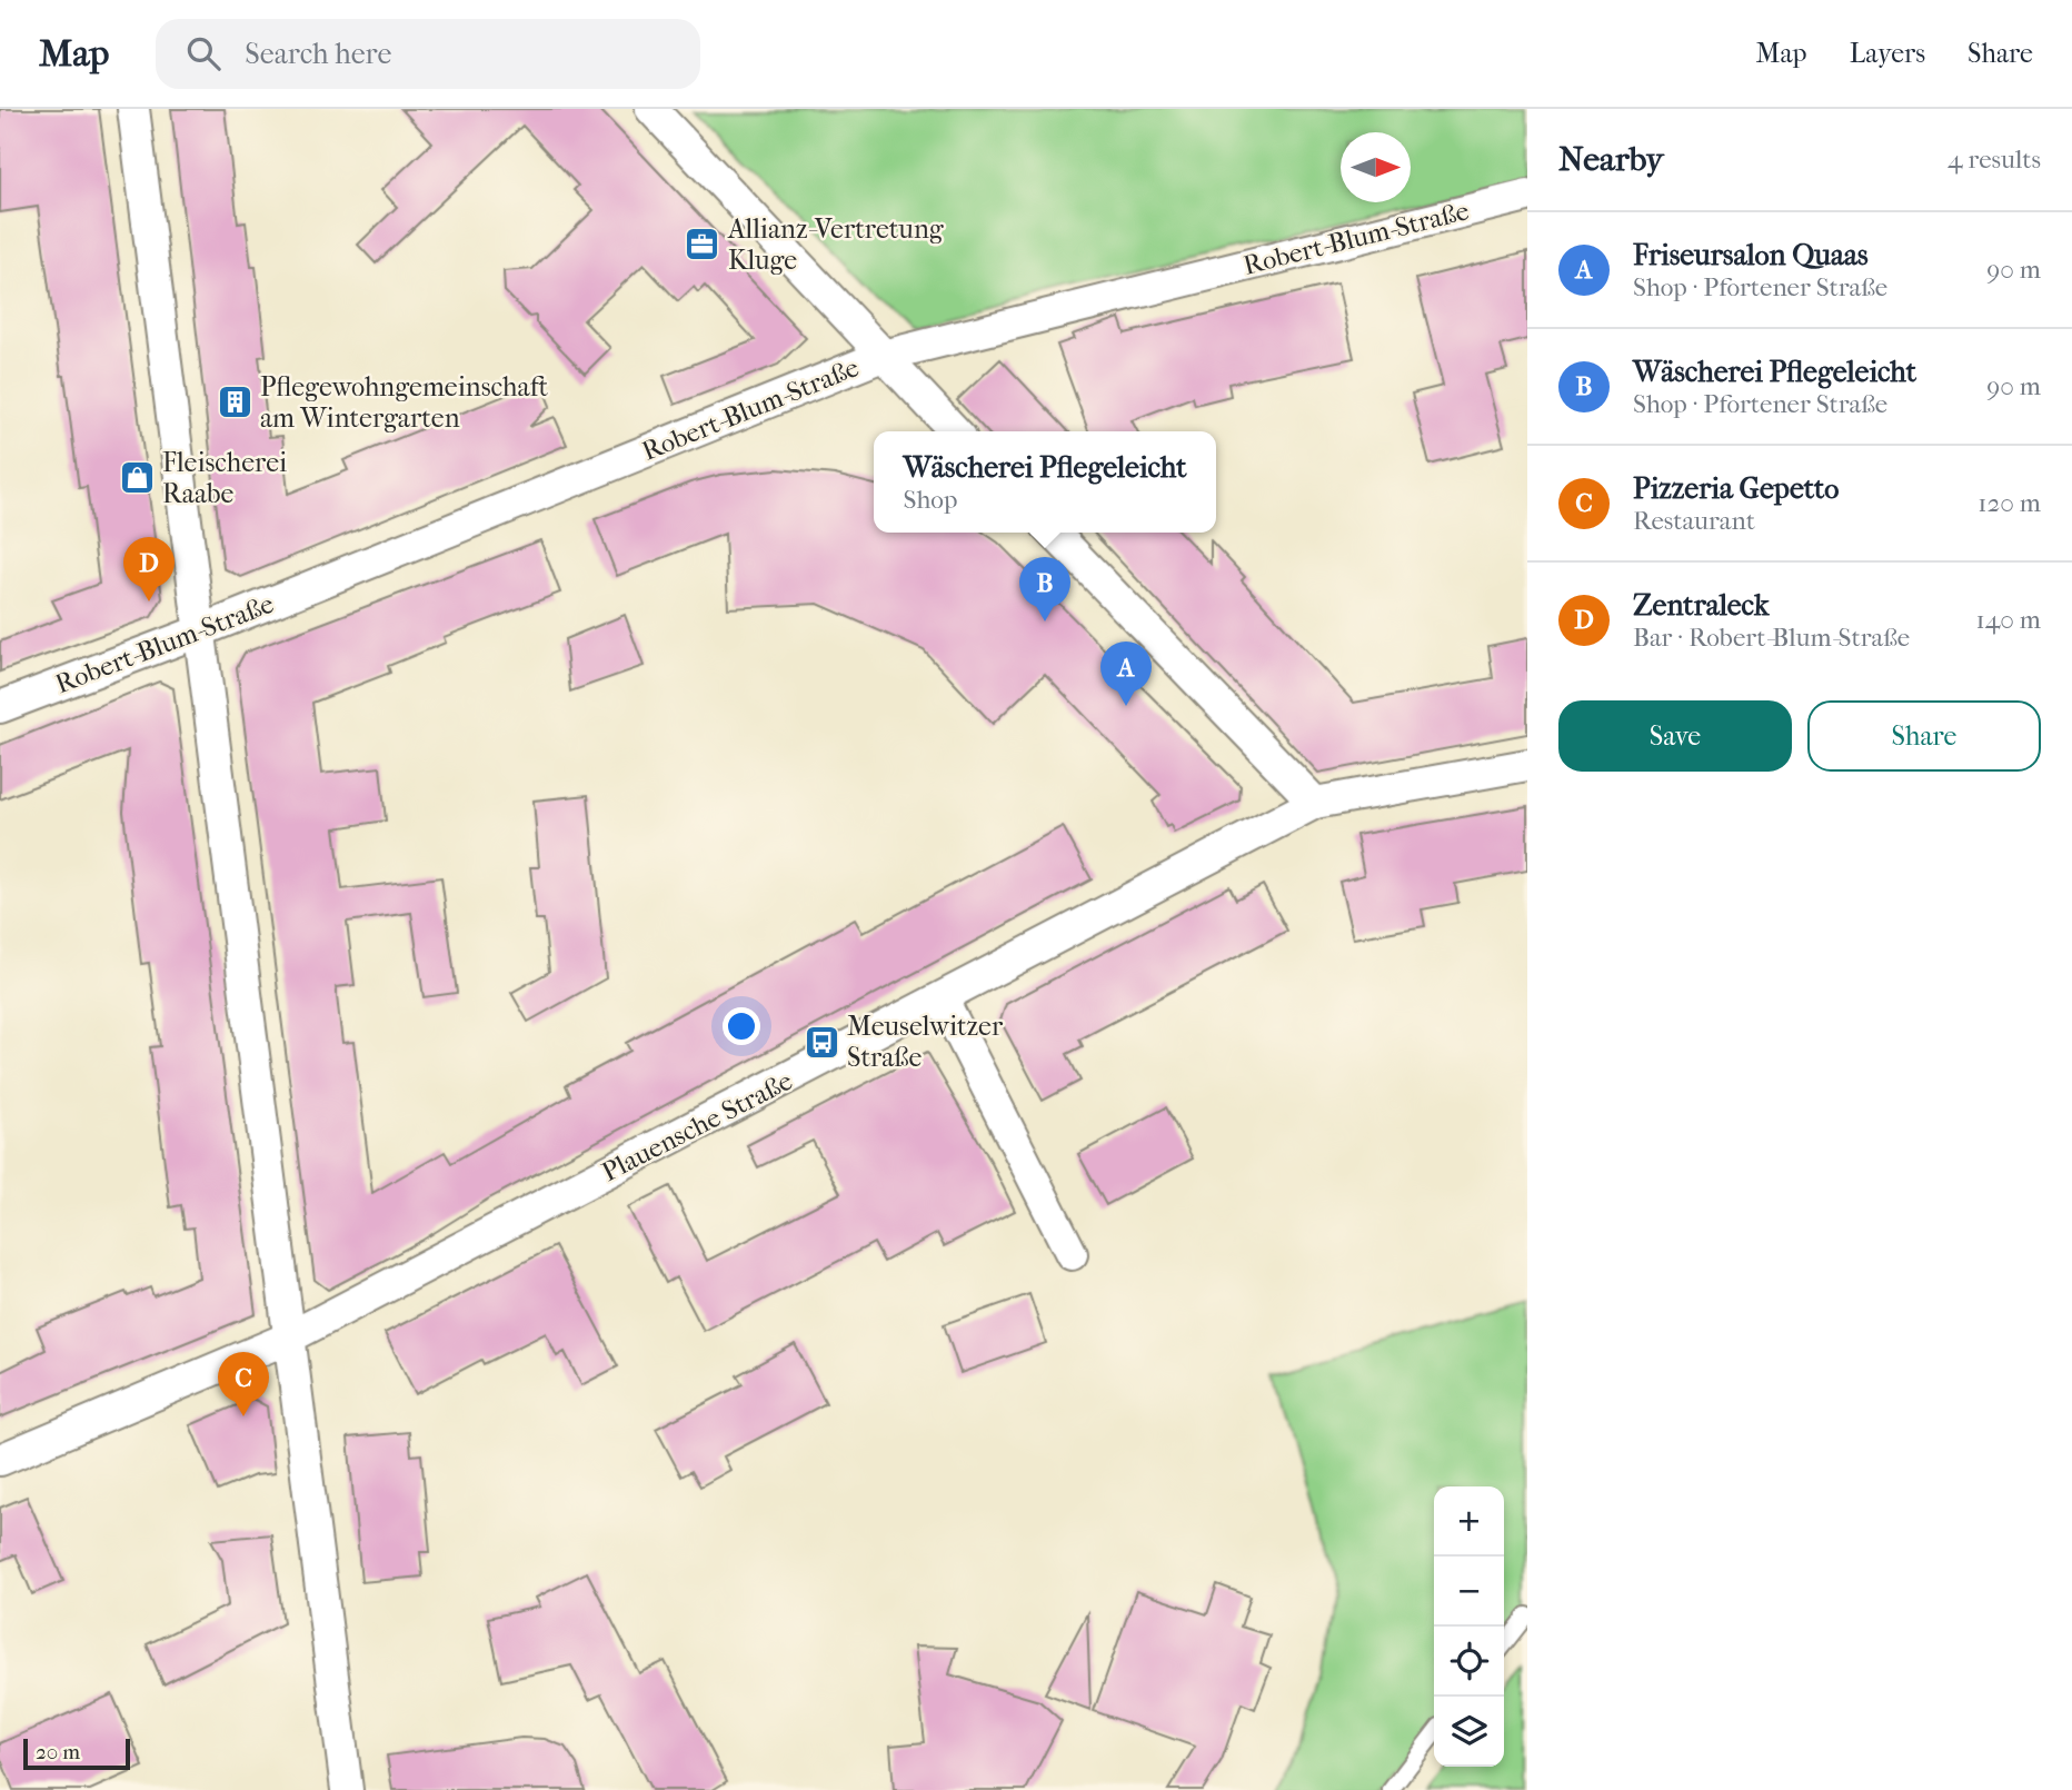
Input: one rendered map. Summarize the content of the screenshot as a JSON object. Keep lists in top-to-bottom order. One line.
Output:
{"streets":{"street":["Robert-Blum-Straße","Plauensche Straße"]},"places":{"office":["Allianz-Vertretung Kluge"],"building":["Pflegewohngemeinschaft am Wintergarten"],"shop":["Fleischerei Raabe"],"bus stop":["Meuselwitzer Straße"]},"scale_bar":"20 m","north":"right","page":{"header":"Map","search":"Search here","nav":["Map","Layers","Share"],"heading":["Nearby","4 results"],"list":[{"mark":"A","name":"Friseursalon Quaas","note":"Shop · Pfortener Straße","value":"90 m"},{"mark":"B","name":"Wäscherei Pflegeleicht","note":"Shop · Pfortener Straße","value":"90 m"},{"mark":"C","name":"Pizzeria Gepetto","note":"Restaurant","value":"120 m"},{"mark":"D","name":"Zentraleck","note":"Bar · Robert-Blum-Straße","value":"140 m"}],"popup":["Wäscherei Pflegeleicht","Shop"],"pins":["D","B","A","C"],"buttons":["Save","Share"],"map_buttons":["+","−"],"scale":"20 m"}}
